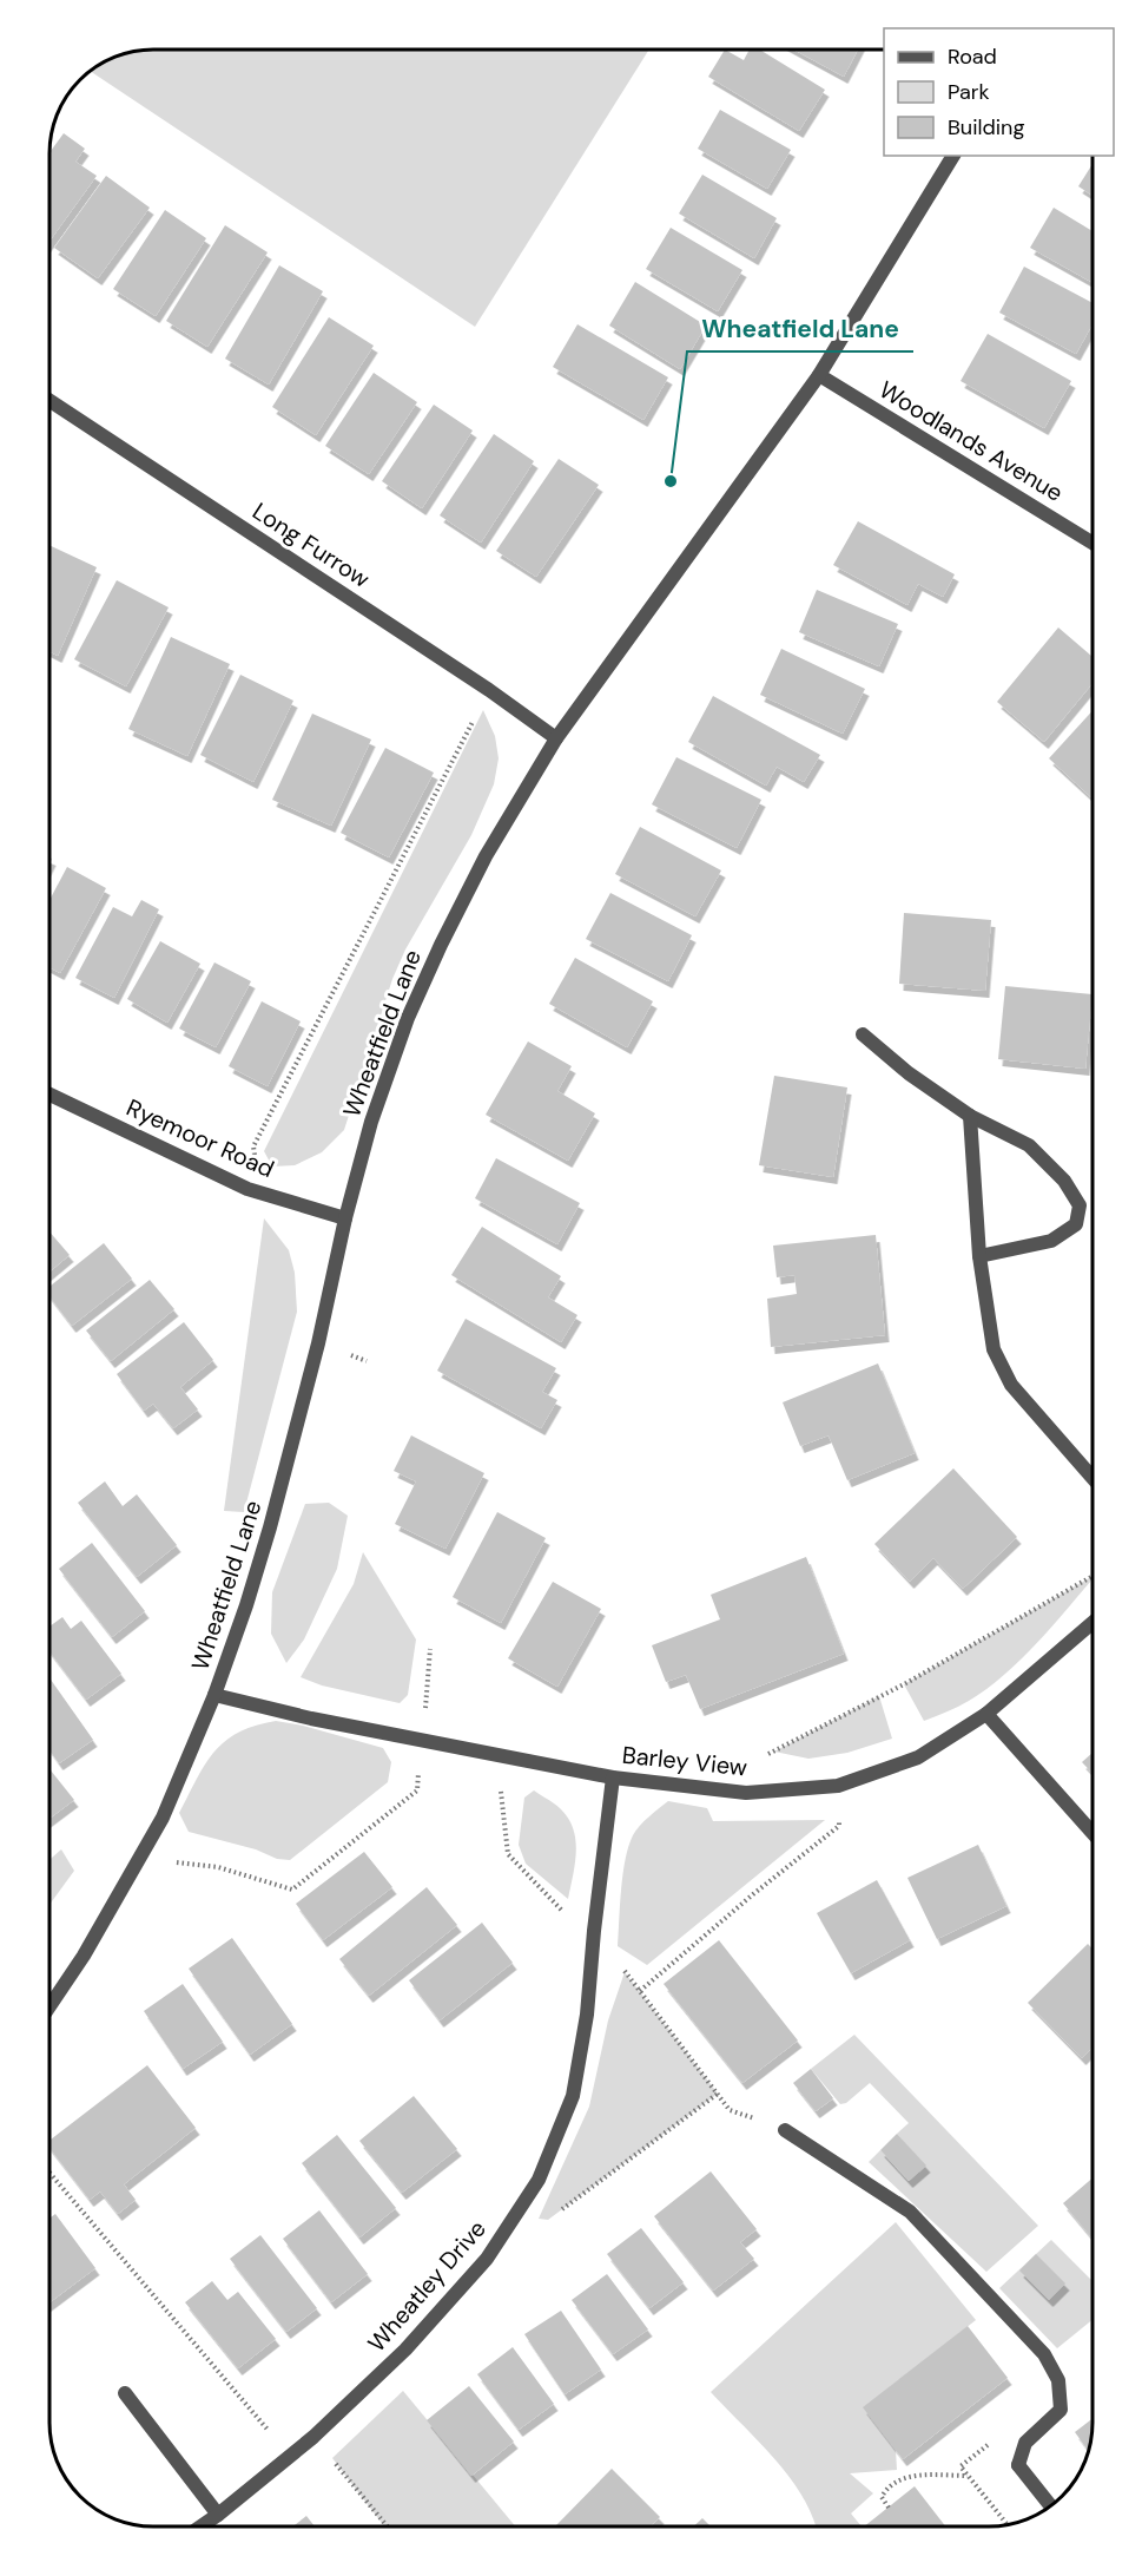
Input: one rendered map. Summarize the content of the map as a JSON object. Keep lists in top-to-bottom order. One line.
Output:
{"streets":{"street":["Woodlands Avenue","Long Furrow","Wheatfield Lane","Ryemoor Road","Barley View","Wheatley Drive"]},"crossings":[["Woodlands Avenue","Wheatfield Lane"],["Long Furrow","Wheatfield Lane"],["Wheatfield Lane","Ryemoor Road"],["Wheatfield Lane","Barley View"],["Barley View","Wheatley Drive"]],"places":["Wheatfield Lane"],"legend":["Road","Park","Building"]}
